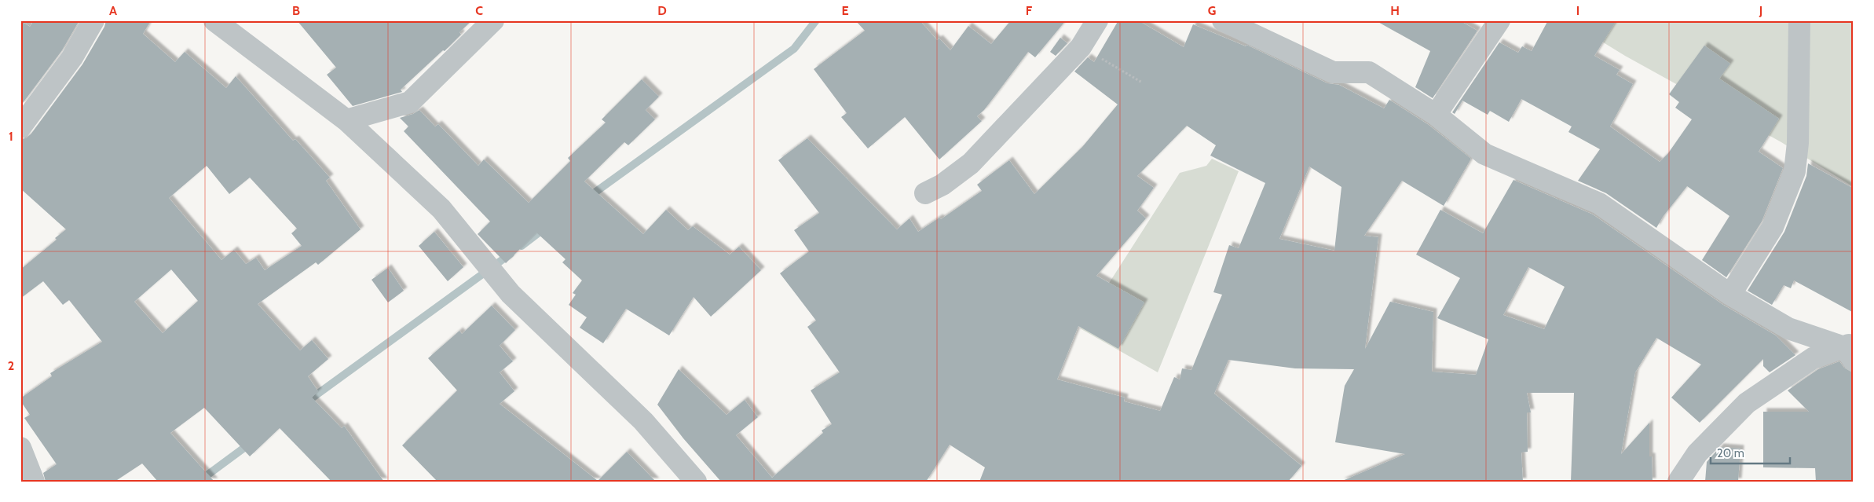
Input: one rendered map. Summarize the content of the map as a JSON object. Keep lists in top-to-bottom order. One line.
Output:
{"scale_bar":"20 m","grid":{"columns":["A","B","C","D","E","F","G","H","I","J"],"rows":["1","2"]}}
